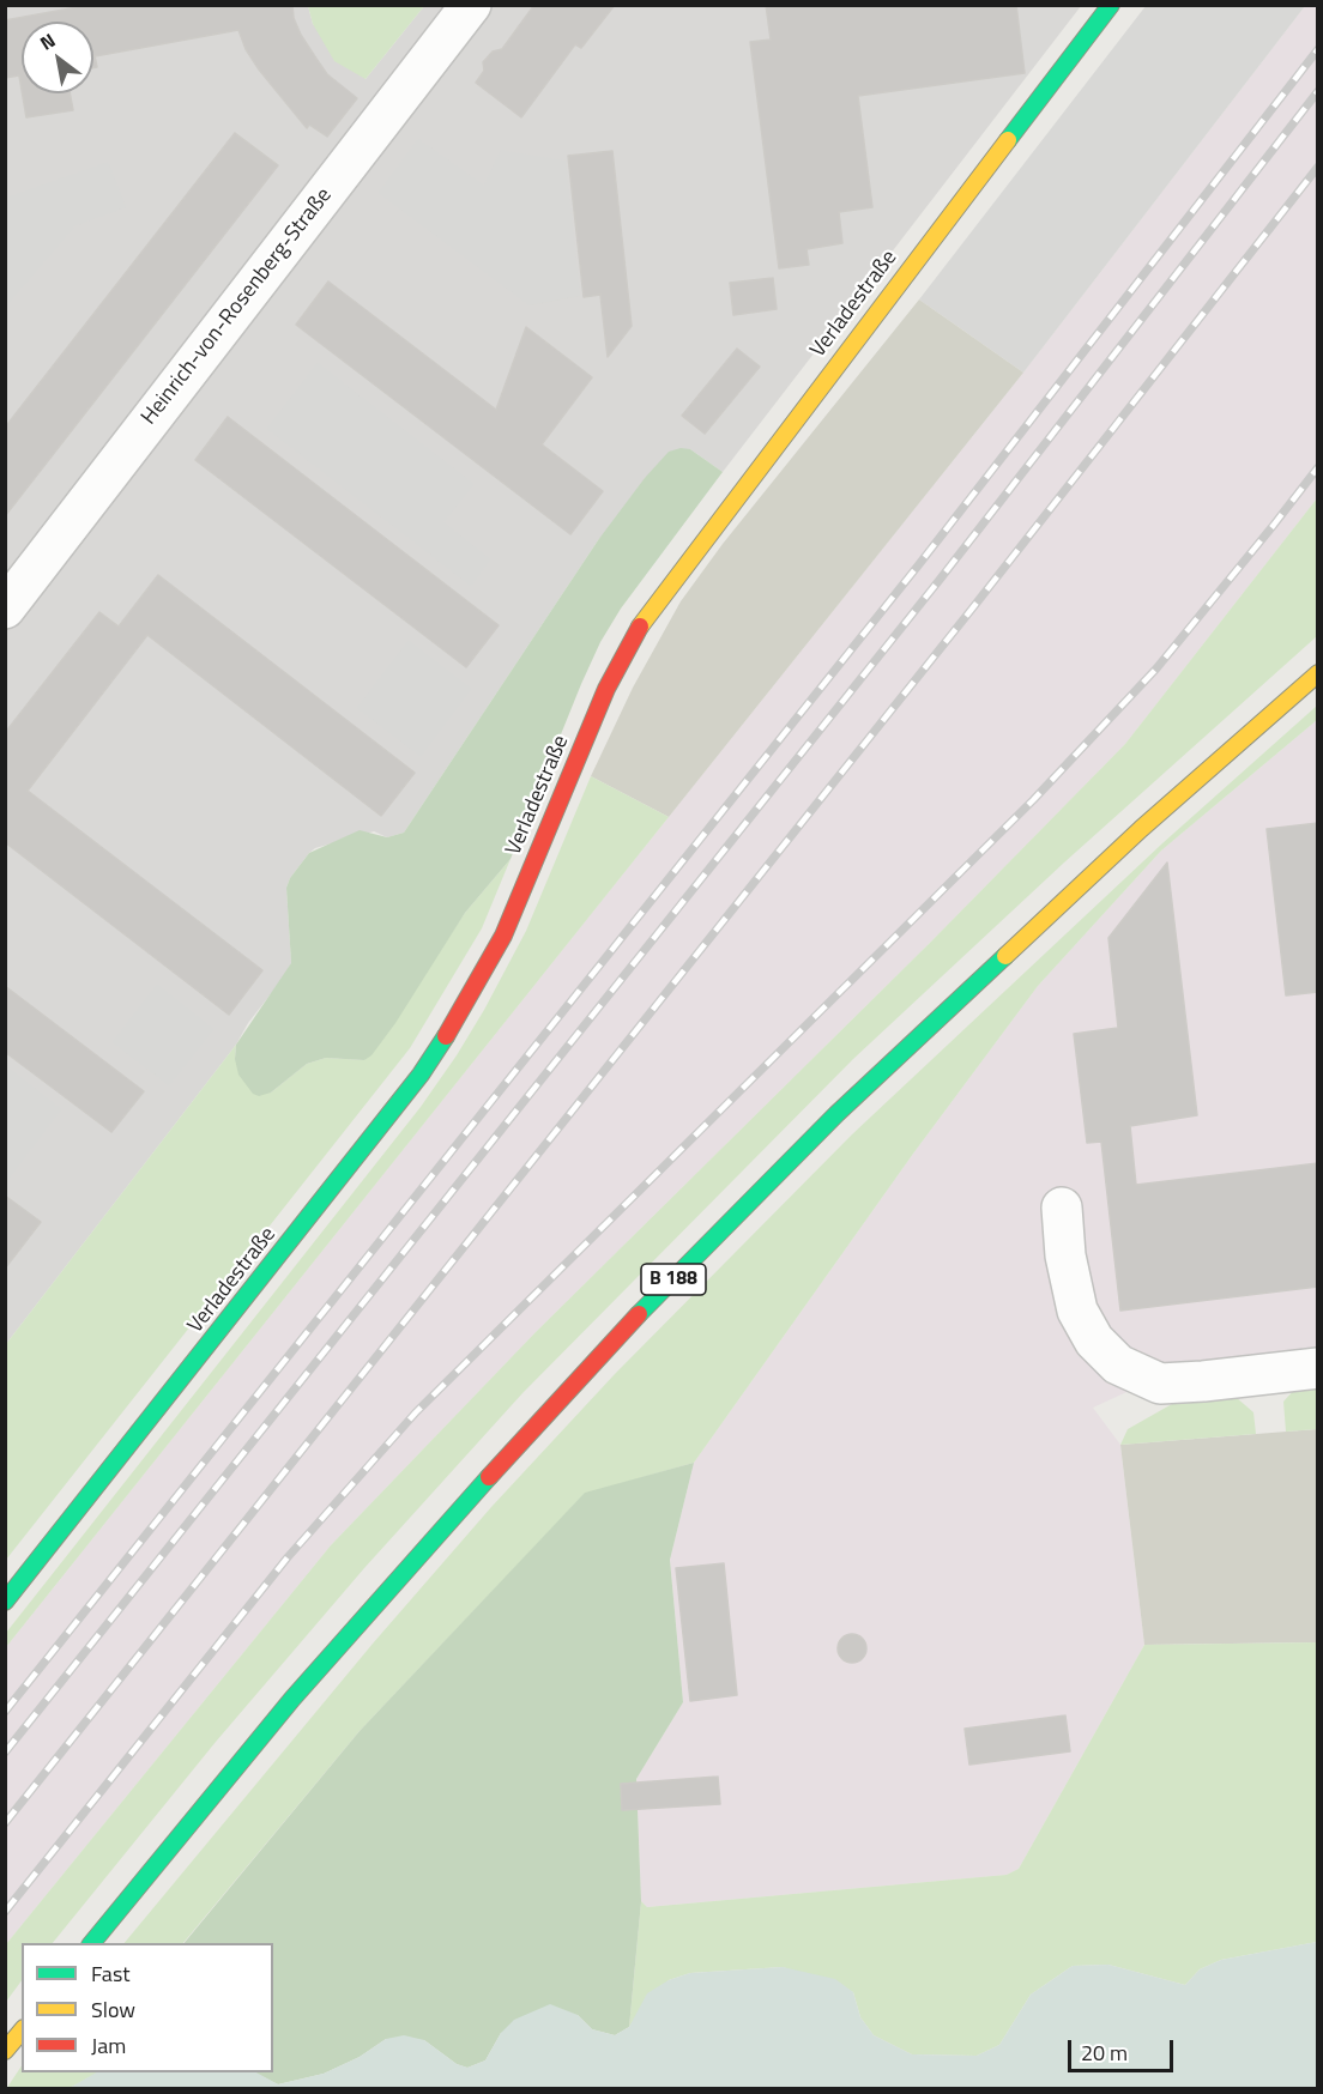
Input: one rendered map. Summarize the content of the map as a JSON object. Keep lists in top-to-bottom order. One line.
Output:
{"streets":{"street":["Verladestraße","Heinrich-von-Rosenberg-Straße","B 188"]},"legend":["Fast","Slow","Jam"],"scale_bar":"20 m","north":"top left"}
